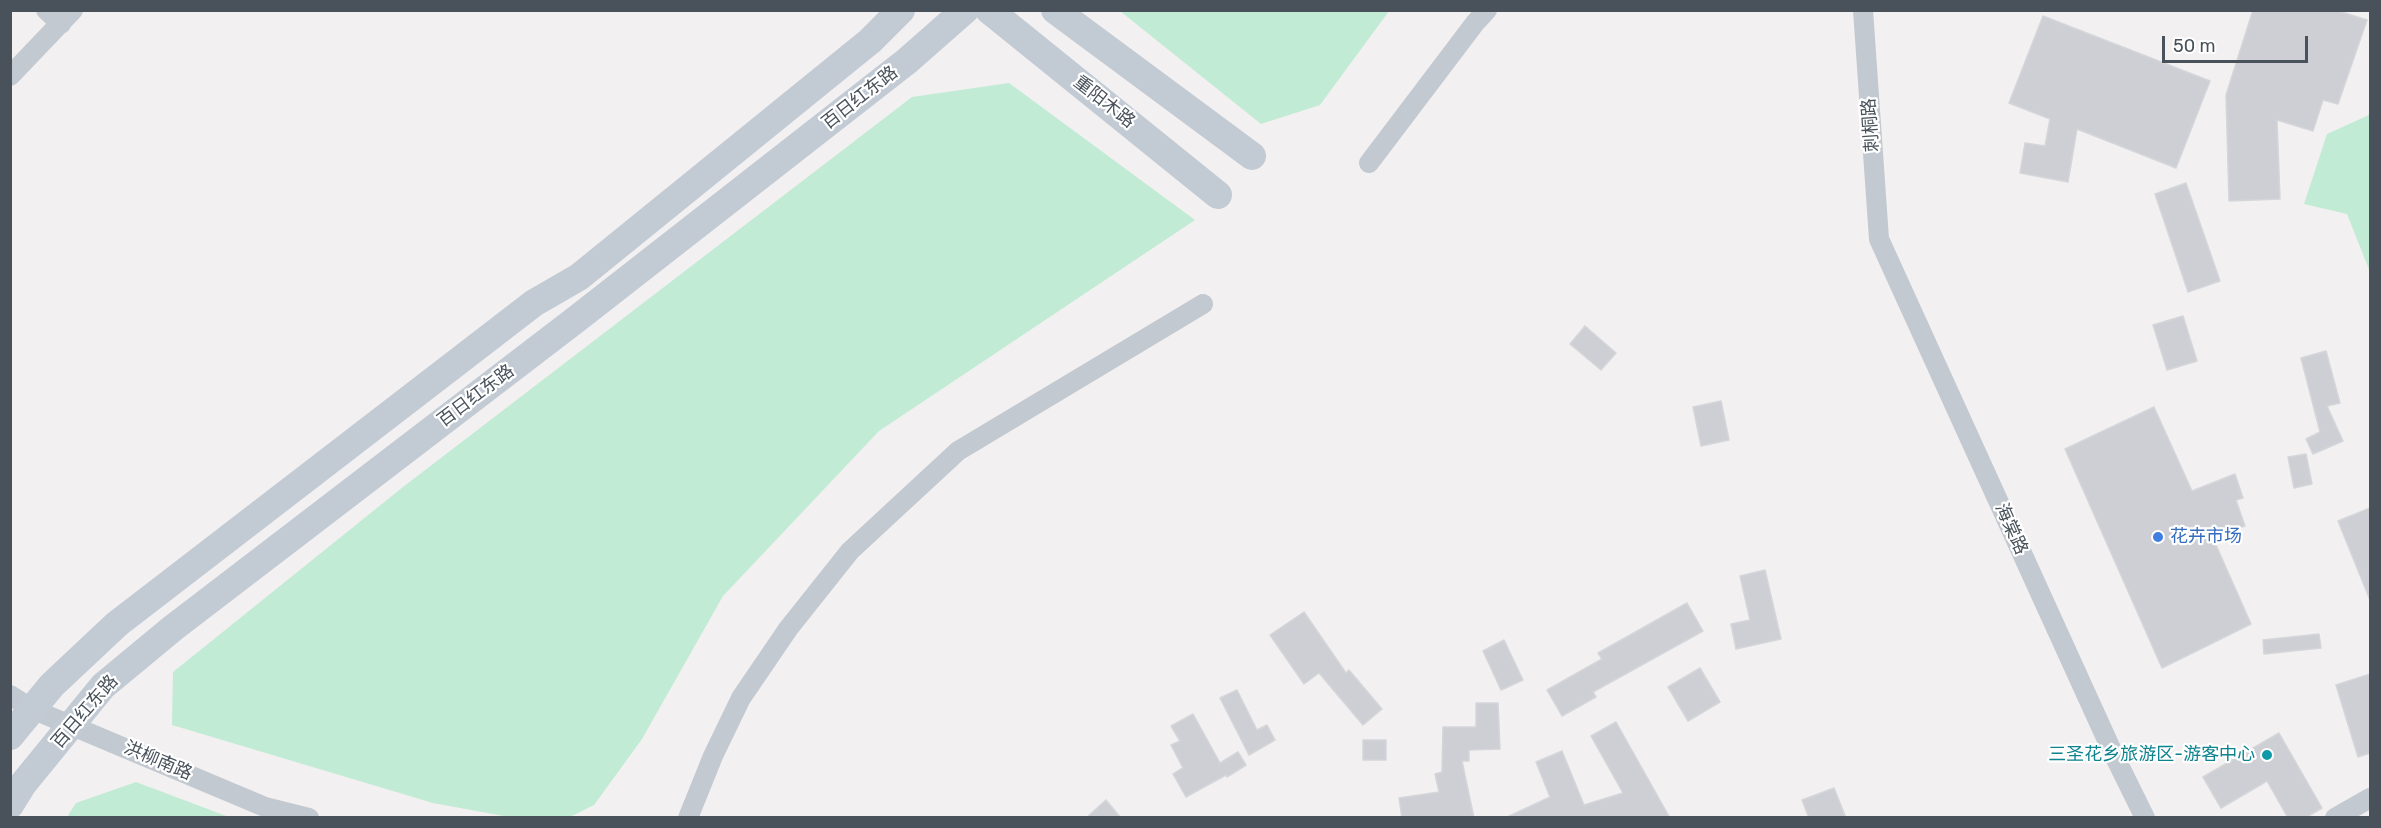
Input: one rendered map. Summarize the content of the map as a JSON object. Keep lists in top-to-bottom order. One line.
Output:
{"streets":{"street":["百日红东路","重阳木路","刺桐路","海棠路","洪柳南路"]},"crossings":[["百日红东路","洪柳南路"],["刺桐路","海棠路"]],"places":["花卉市场","三圣花乡旅游区-游客中心"],"scale_bar":"50 m"}
